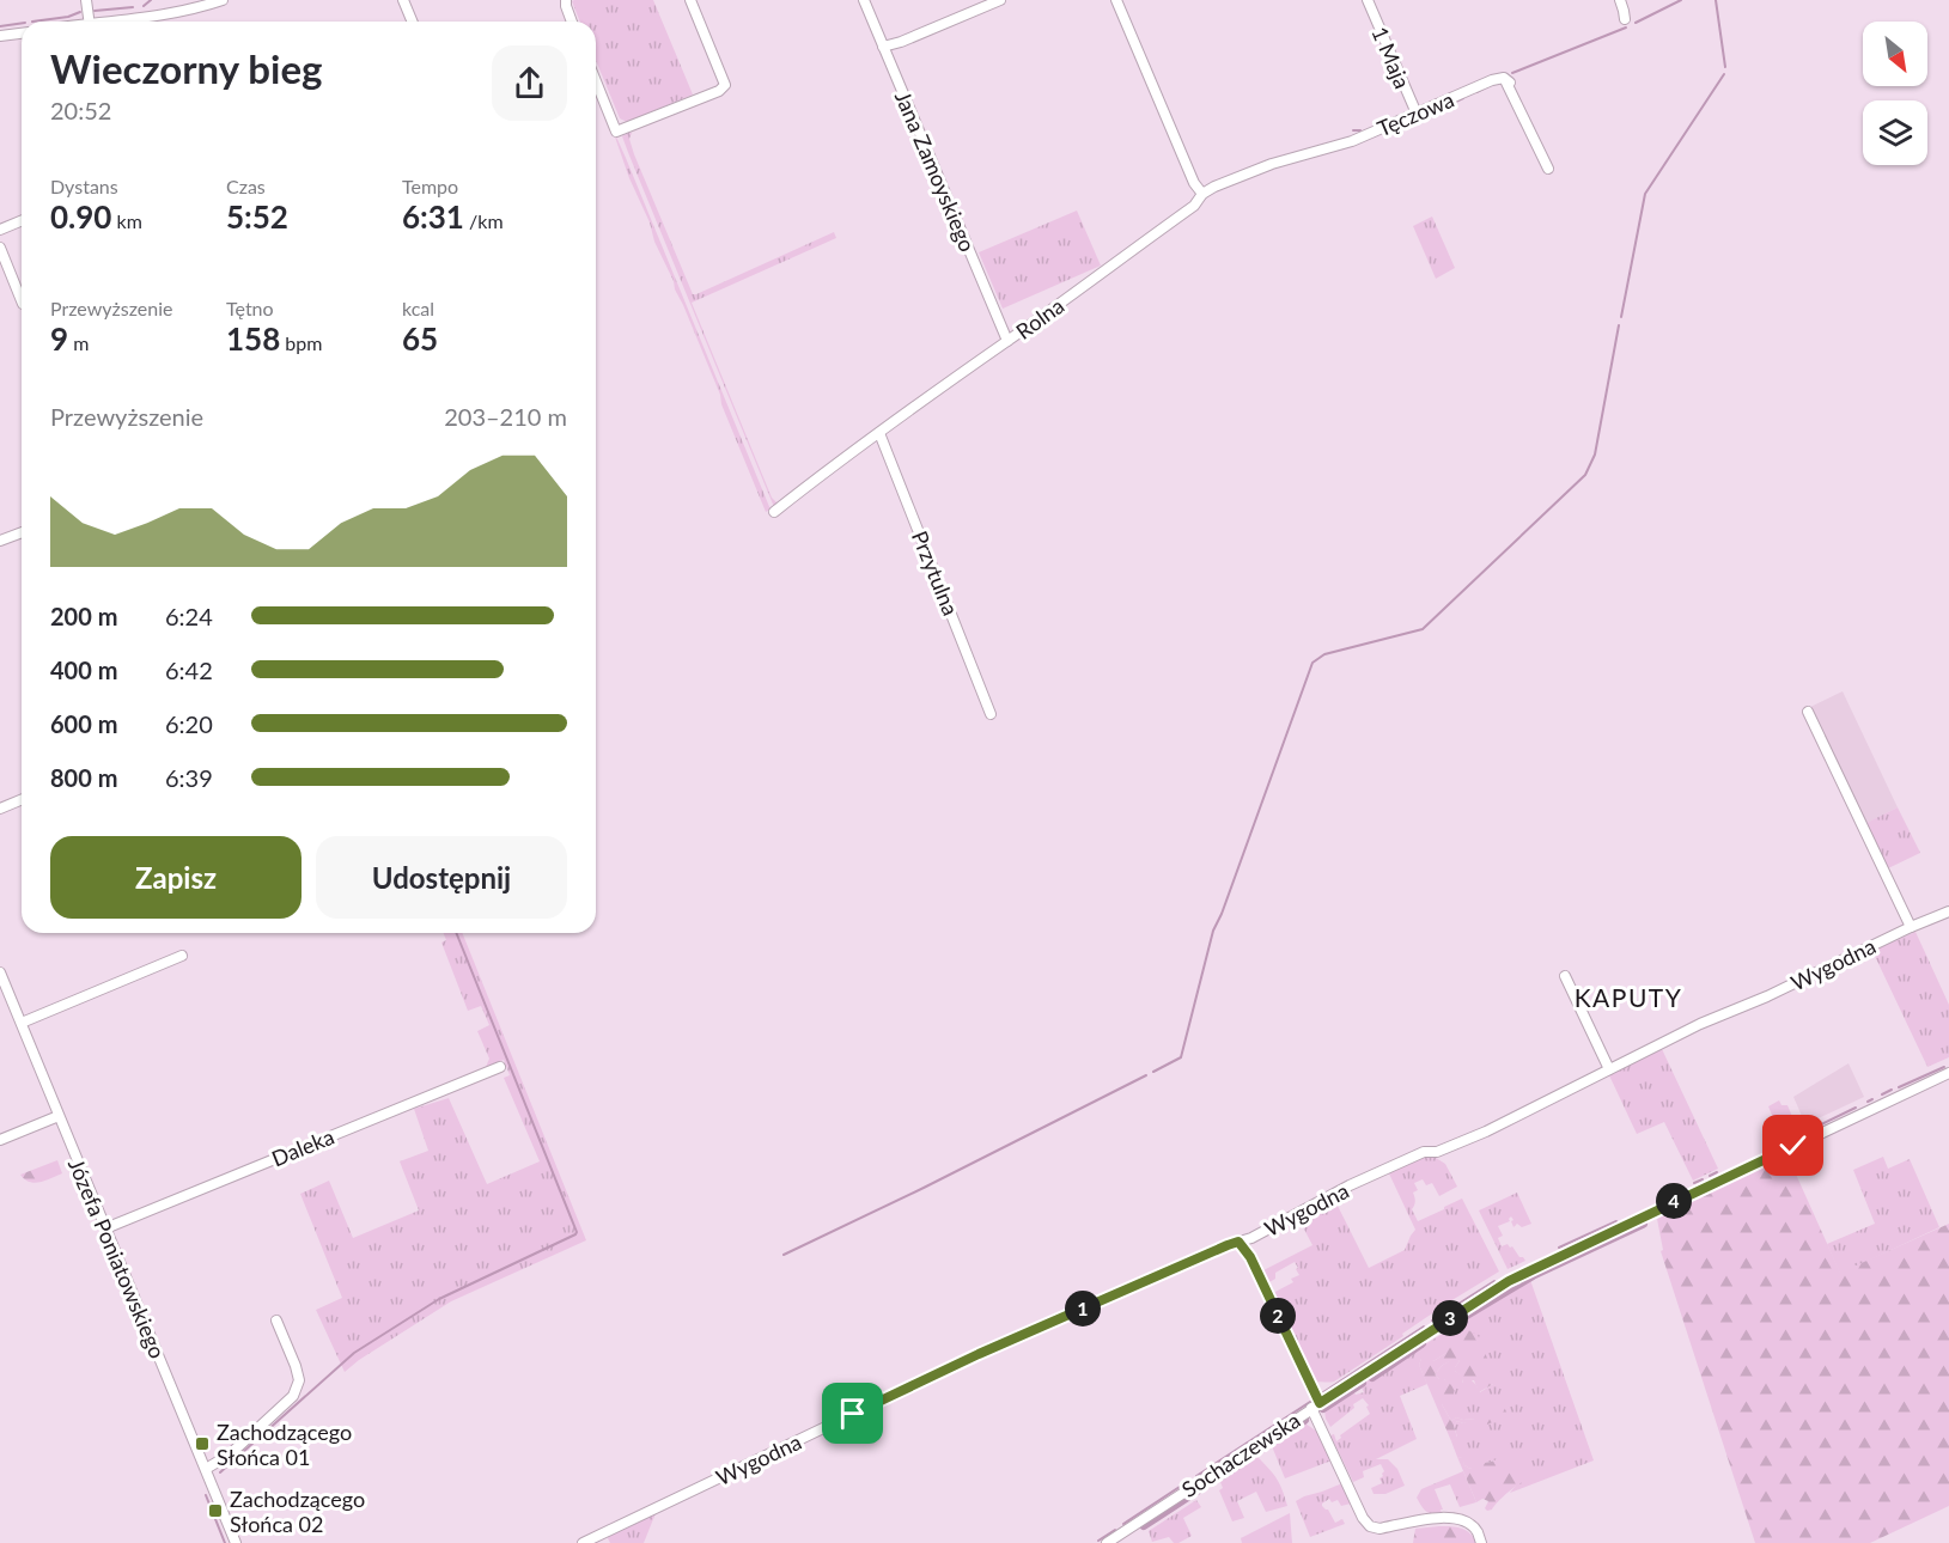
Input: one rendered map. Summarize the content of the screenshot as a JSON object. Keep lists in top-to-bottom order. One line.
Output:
{"streets":{"street":["1 Maja","Tęczowa","Jana Zamoyskiego","Rolna","Przytulna","Wygodna","Daleka","Józefa Poniatowskiego","Sochaczewska"]},"crossings":[["1 Maja","Tęczowa"],["Tęczowa","Rolna"],["Jana Zamoyskiego","Rolna"],["Rolna","Przytulna"],["Daleka","Józefa Poniatowskiego"]],"districts":["KAPUTY"],"places":{"transit":["Zachodzącego Słońca 01","Zachodzącego Słońca 02"]},"north":"bottom right","page":{"heading":["Wieczorny bieg","20:52"],"stats":[["Dystans","0.90 km"],["Czas","5:52"],["Tempo","6:31 /km"],["Przewyższenie","9 m"],["Tętno","158 bpm"],["kcal","65"]],"chart":["Przewyższenie","203–210 m"],"list":[{"name":"200 m","note":"6:24"},{"name":"400 m","note":"6:42"},{"name":"600 m","note":"6:20"},{"name":"800 m","note":"6:39"}],"buttons":["Zapisz","Udostępnij"],"pins":["4","1","2","3"]}}
